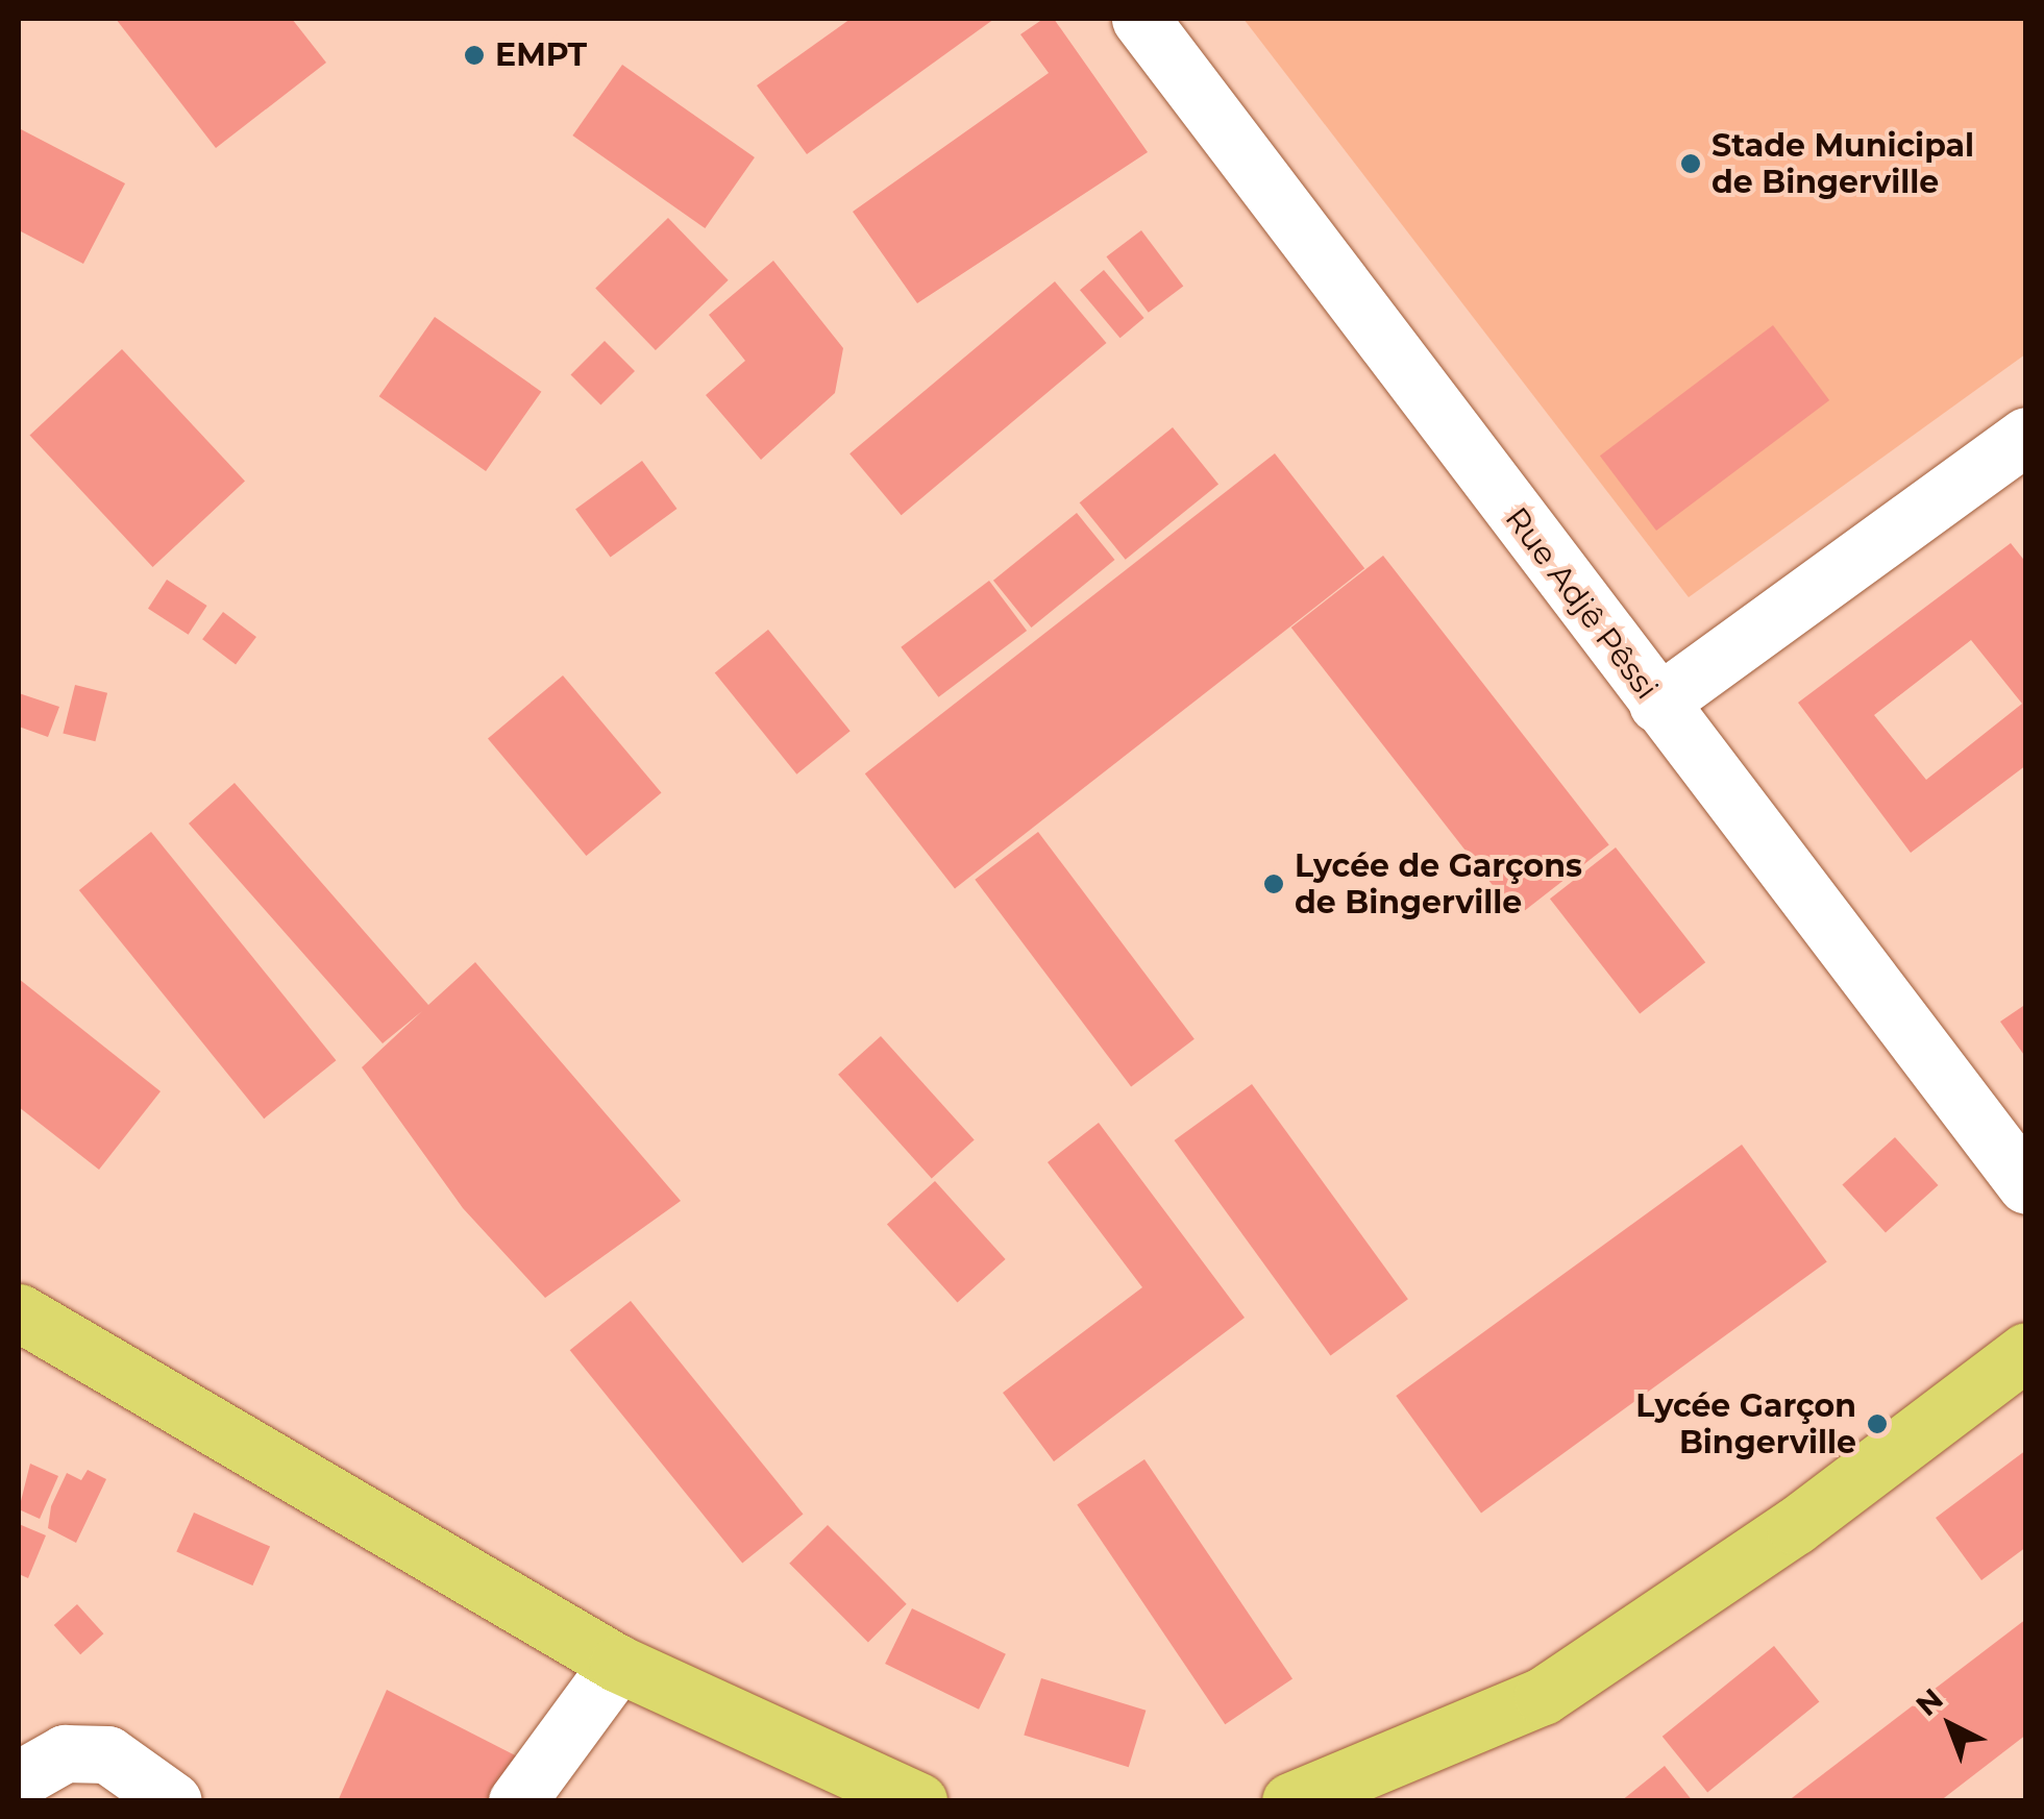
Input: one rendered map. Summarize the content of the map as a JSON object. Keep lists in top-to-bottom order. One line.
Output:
{"streets":{"street":["Rue Adjê Pêssi"]},"places":["EMPT","Stade Municipal de Bingerville","Lycée de Garçons de Bingerville","Lycée Garçon Bingerville"],"north":"top left"}
